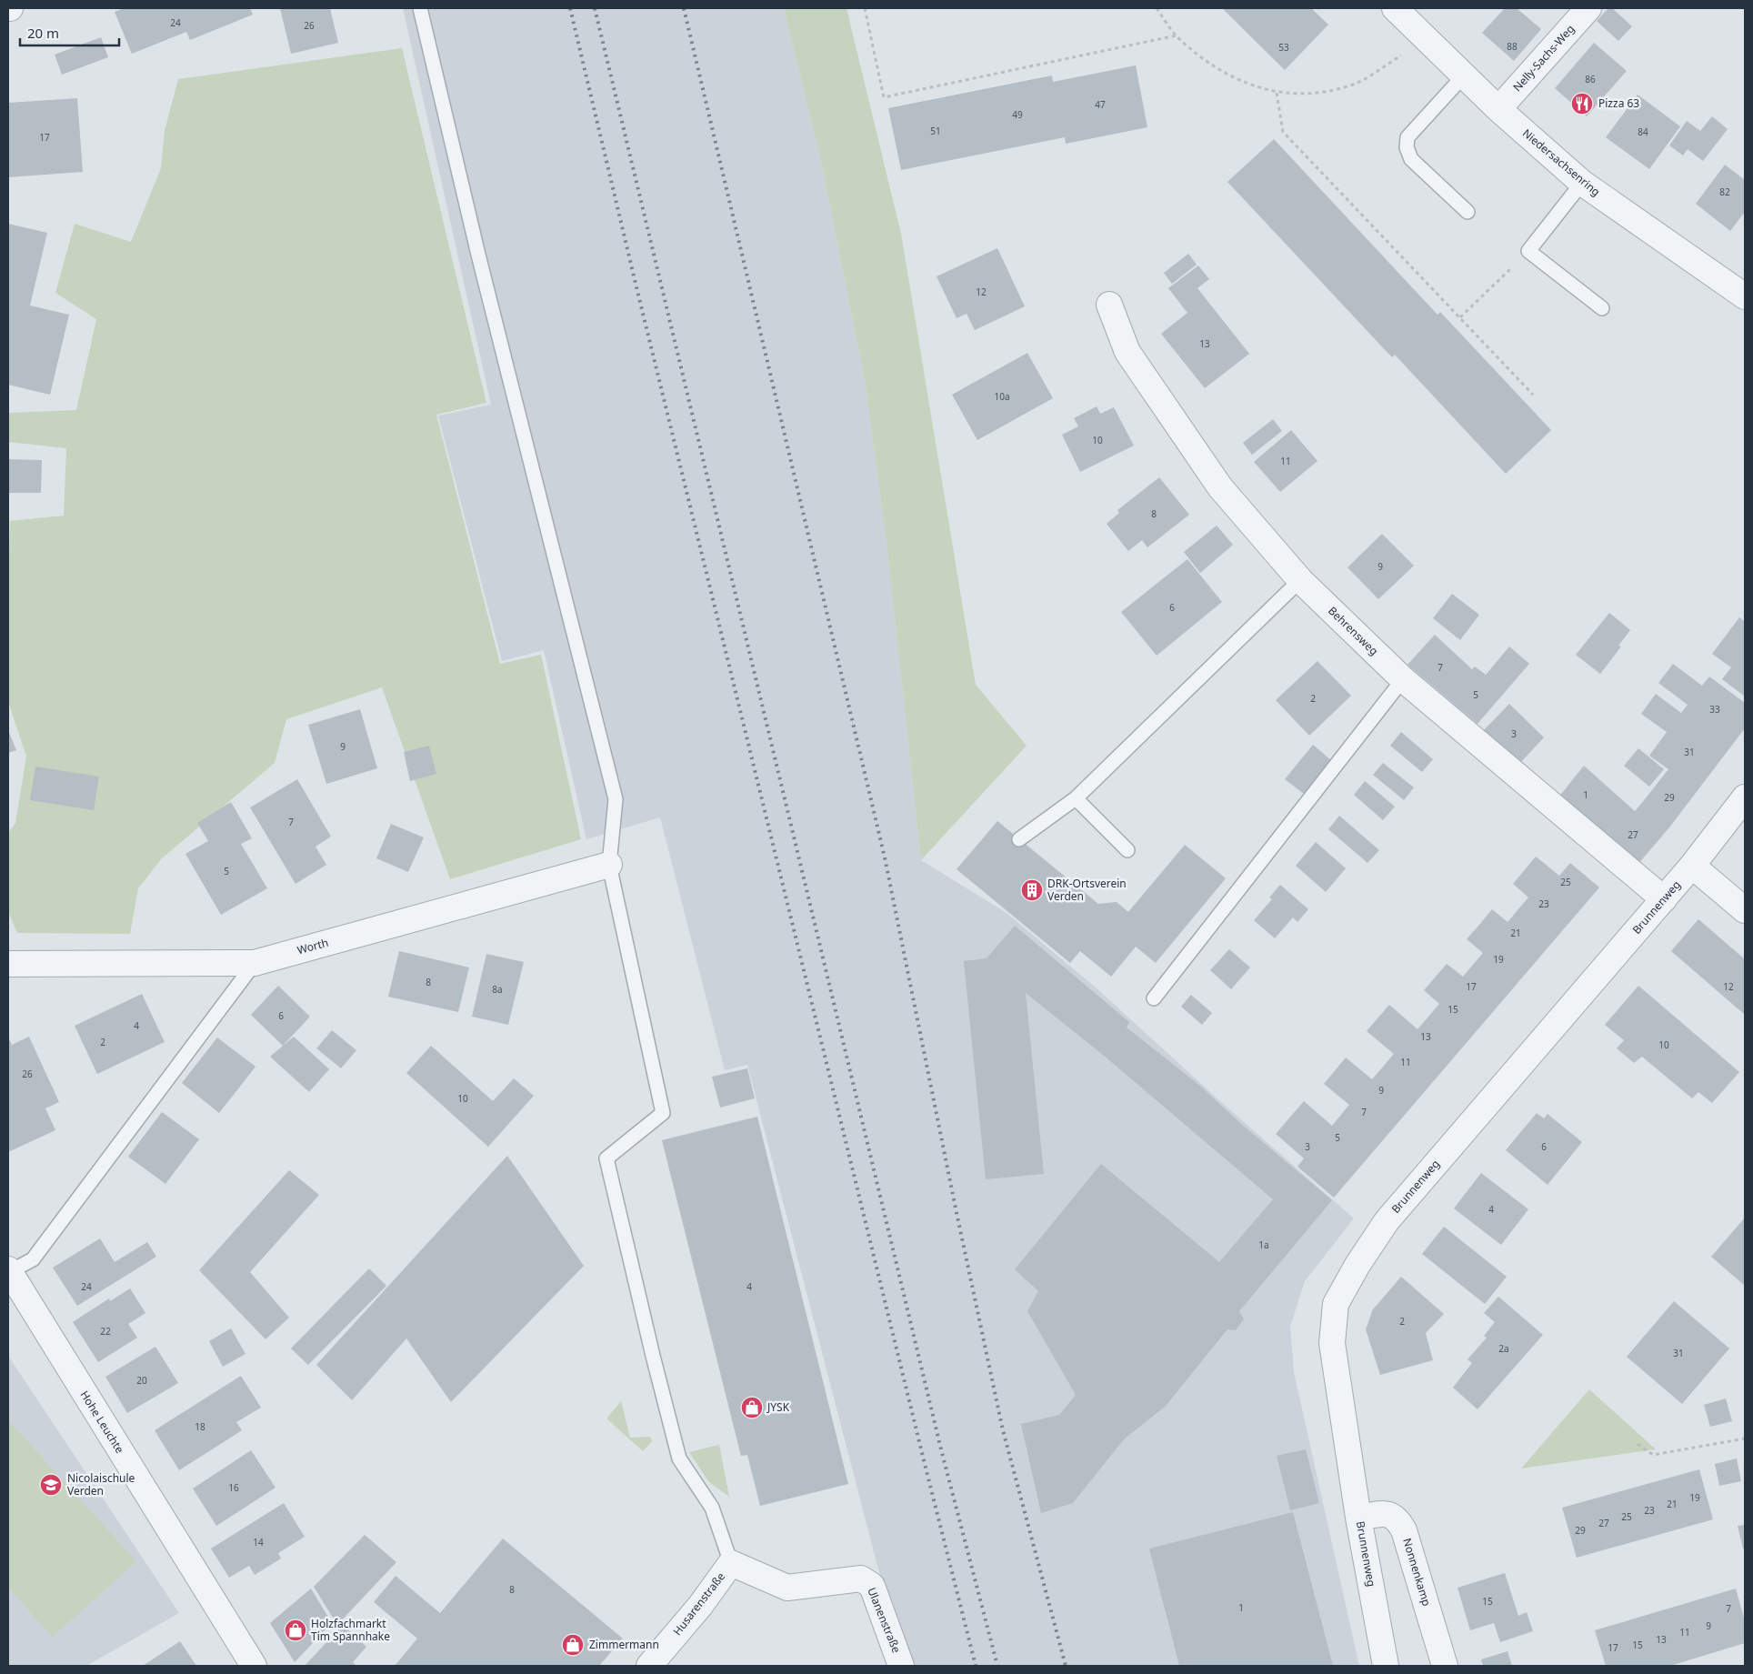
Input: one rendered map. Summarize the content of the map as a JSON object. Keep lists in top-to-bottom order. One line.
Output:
{"streets":{"street":["Nelly-Sachs-Weg","Niedersachsenring","Behrensweg","Brunnenweg","Worth","Hohe Leuchte","Nonnenkamp","Husarenstraße","Ulanenstraße"]},"crossings":[["Nelly-Sachs-Weg","Niedersachsenring"],["Behrensweg","Brunnenweg"],["Brunnenweg","Nonnenkamp"],["Husarenstraße","Ulanenstraße"]],"places":{"restaurant":["Pizza 63"],"building":["DRK-Ortsverein Verden"],"shop":["JYSK","Holzfachmarkt Tim Spannhake","Zimmermann"],"school or university":["Nicolaischule Verden"]},"house_numbers":["24","26","88","53","86","47","49","51","84","17","82","12","13","10a","10","11","8","9","6","7","5","2","33","3","9","31","1","29","7","27","5","25","23","21","19","8","17","12","8a","15","6","4","13","2","10","11","26","9","10","7","5","3","6","4","1a","24","4","2","22","2a","31","20","18","16","19","21","23","25","27","29","14","8","15","1","7","9","11","13","15","17"],"scale_bar":"20 m"}
